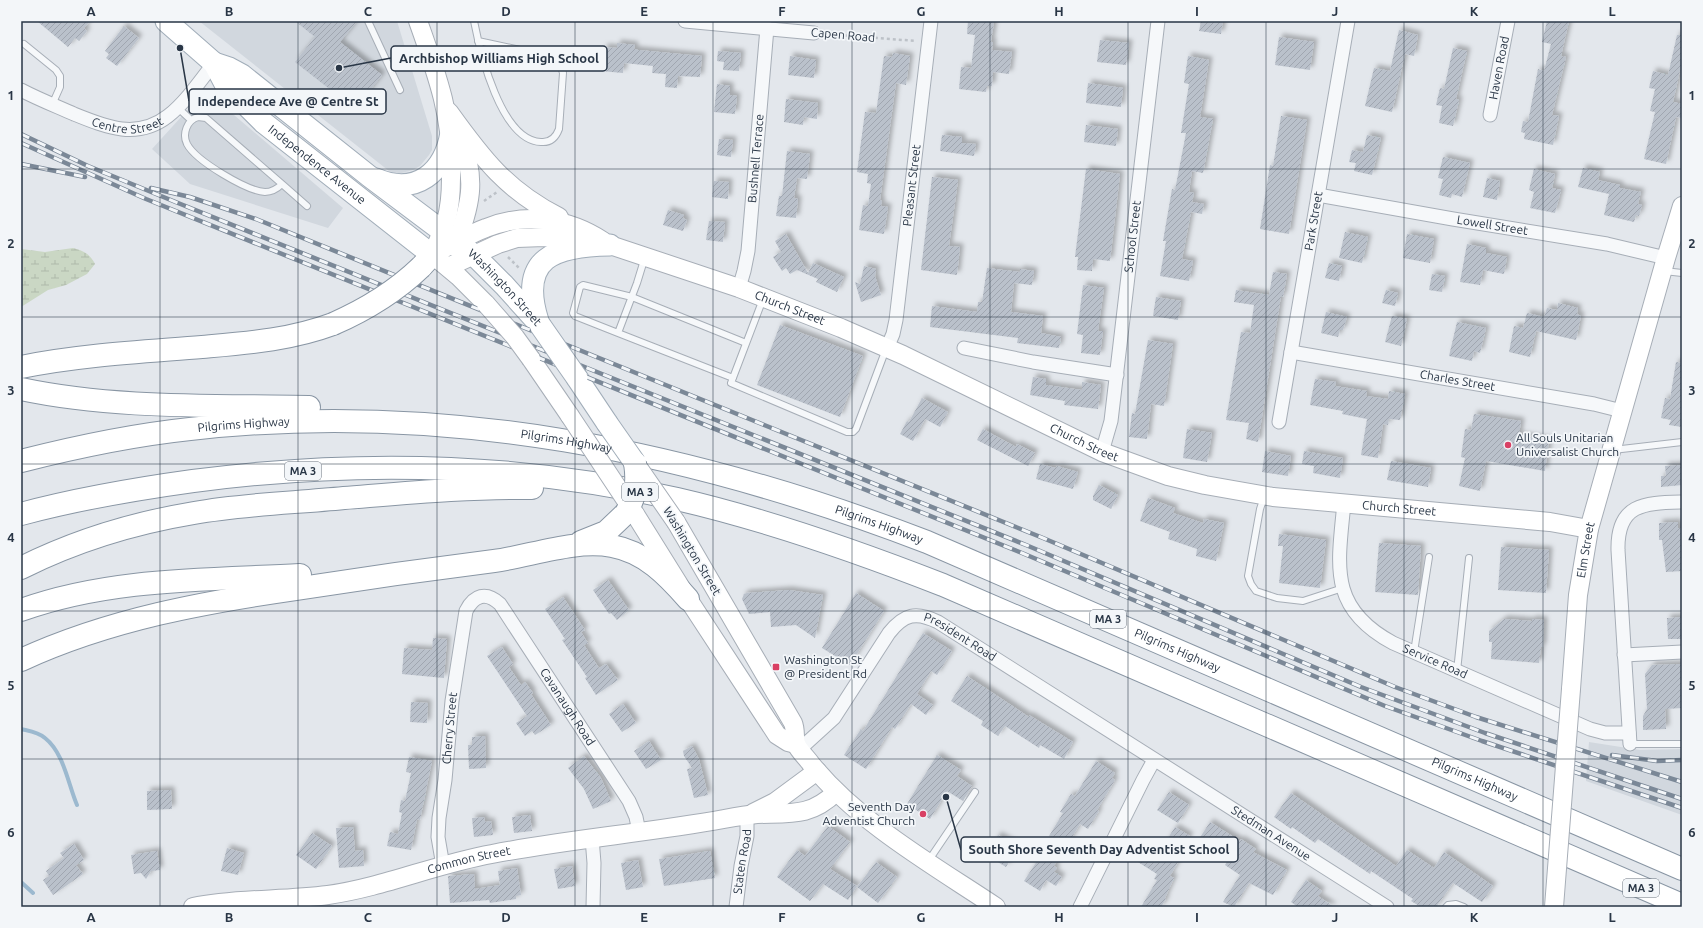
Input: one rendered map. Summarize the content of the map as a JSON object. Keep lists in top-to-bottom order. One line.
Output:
{"streets":{"highway":["Pilgrims Highway","MA 3"],"main road":["Independence Avenue","Washington Street","Church Street","Elm Street","Common Street"],"street":["Capen Road","Haven Road","Centre Street","Bushnell Terrace","Pleasant Street","Park Street","Lowell Street","School Street","Charles Street","President Road","Service Road","Cavanaugh Road","Cherry Street","Stedman Avenue","Staten Road"]},"crossings":[["Capen Road","Bushnell Terrace"],["Capen Road","Pleasant Street"],["Centre Street","Independence Avenue"],["Bushnell Terrace","Church Street"],["Independence Avenue","Washington Street"],["Independence Avenue","Church Street"],["Pleasant Street","Church Street"],["Park Street","Lowell Street"],["Park Street","Charles Street"],["Lowell Street","Elm Street"],["School Street","Church Street"],["Washington Street","Church Street"],["Washington Street","President Road"],["Washington Street","Common Street"],["Church Street","Elm Street"],["Church Street","Service Road"],["Charles Street","Elm Street"],["President Road","Stedman Avenue"],["Cavanaugh Road","Cherry Street"],["Cavanaugh Road","Common Street"],["Cherry Street","Common Street"],["Common Street","Staten Road"]],"places":{"other":["Independece Ave @ Centre St","Archbishop Williams High School","All Souls Unitarian Universalist Church","South Shore Seventh Day Adventist School","Seventh Day Adventist Church"],"transit":["Washington St @ President Rd"]},"grid":{"columns":["A","B","C","D","E","F","G","H","I","J","K","L"],"rows":["1","2","3","4","5","6"]}}
